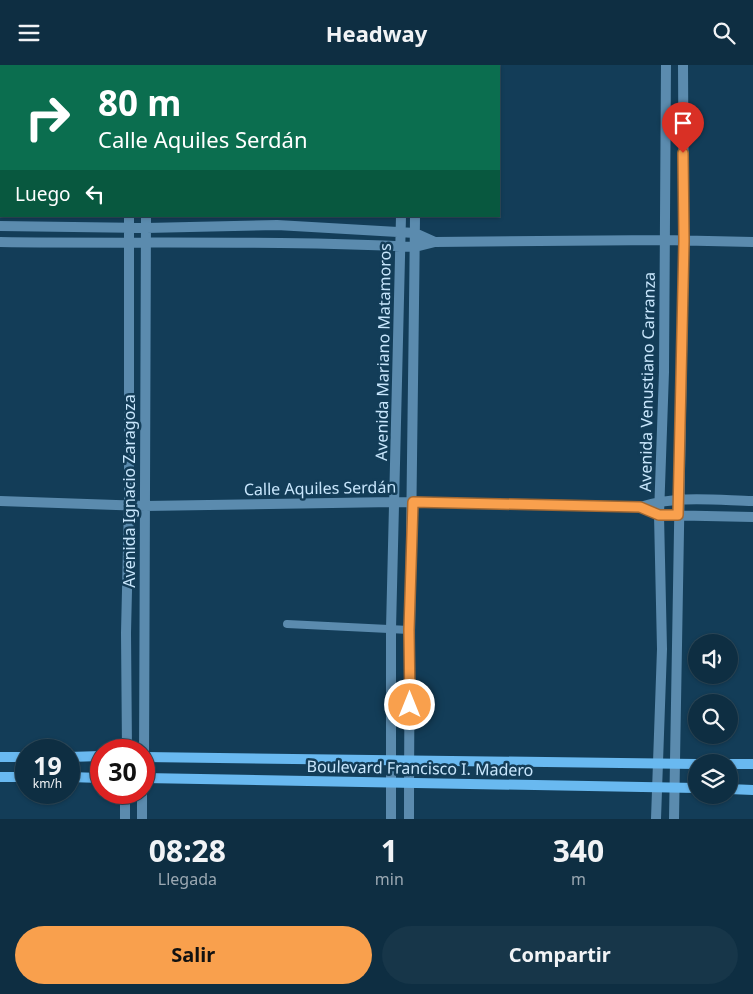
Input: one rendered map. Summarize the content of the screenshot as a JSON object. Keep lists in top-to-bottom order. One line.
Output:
{"streets":{"main road":["Boulevard Francisco I. Madero"],"street":["Avenida Mariano Matamoros","Avenida Venustiano Carranza","Calle Aquiles Serdán","Avenida Ignacio Zaragoza"]},"crossings":[["Avenida Mariano Matamoros","Calle Aquiles Serdán"],["Avenida Mariano Matamoros","Boulevard Francisco I. Madero"],["Avenida Venustiano Carranza","Calle Aquiles Serdán"],["Avenida Venustiano Carranza","Boulevard Francisco I. Madero"],["Calle Aquiles Serdán","Avenida Ignacio Zaragoza"]],"page":{"header":"Headway","turn":["80 m","Calle Aquiles Serdán"],"then":"Luego","speed":"19 km/h","limit":"30","eta":["08:28","Llegada","1","min","340","m"],"buttons":["Salir","Compartir"]}}
